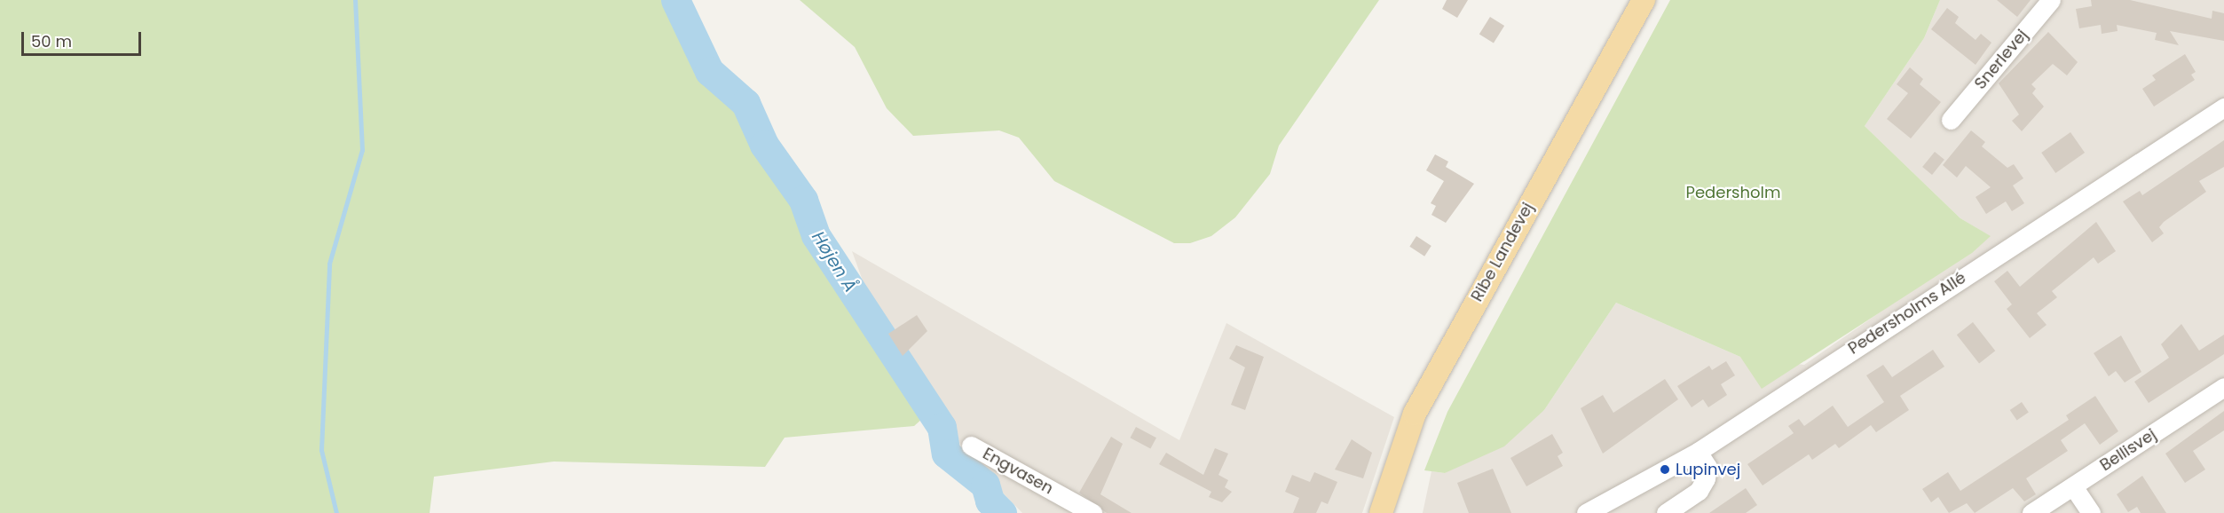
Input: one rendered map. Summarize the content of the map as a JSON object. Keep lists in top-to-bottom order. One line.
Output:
{"streets":{"main road":["Ribe Landevej"],"street":["Snerlevej","Pedersholms Allé","Bellisvej","Engvasen"]},"water":["Højen Å"],"parks":["Pedersholm"],"places":["Lupinvej"],"scale_bar":"50 m"}
